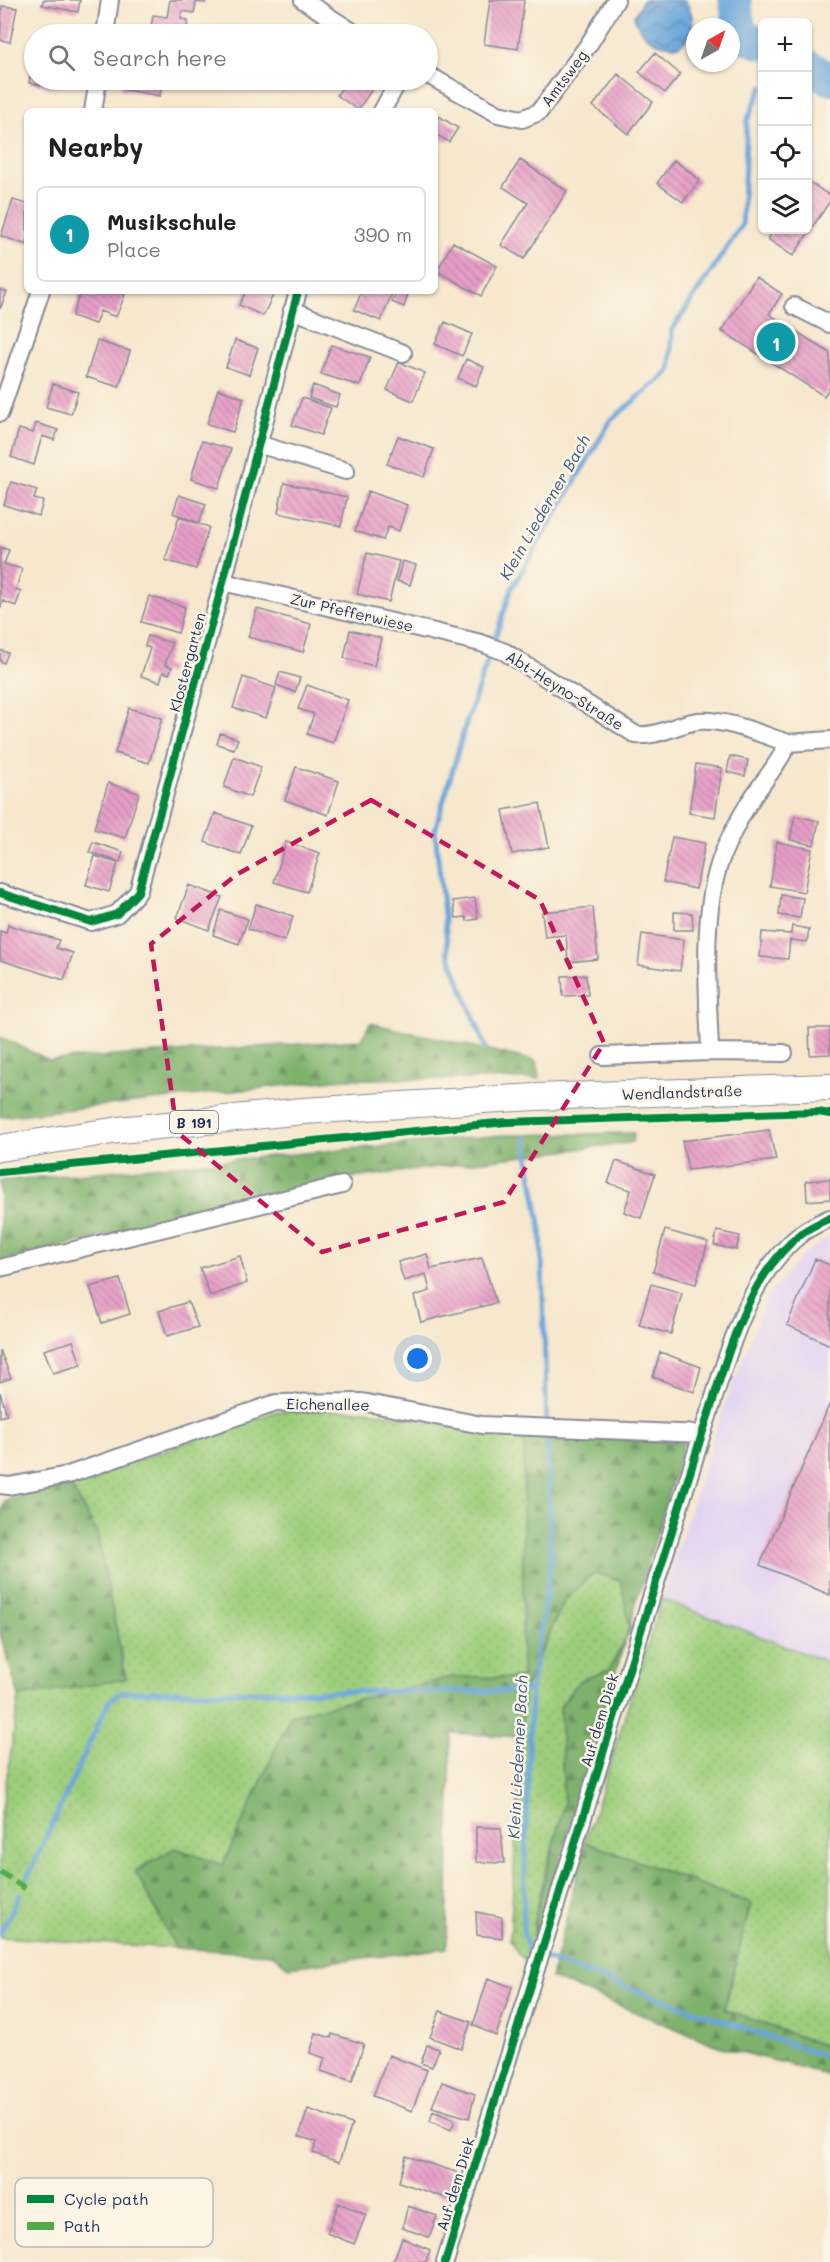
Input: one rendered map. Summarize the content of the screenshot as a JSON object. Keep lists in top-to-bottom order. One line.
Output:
{"streets":{"main road":["Wendlandstraße","B 191"],"street":["Amtsweg","Zur Pfefferwiese","Klostergarten","Abt-Heyno-Straße","Eichenallee","Auf dem Diek"]},"crossings":[["Zur Pfefferwiese","Klostergarten"],["Zur Pfefferwiese","Abt-Heyno-Straße"],["Eichenallee","Auf dem Diek"]],"water":["Klein Liederner Bach"],"legend":["Cycle path","Path"],"north":"top right","page":{"map_buttons":["+","−"],"search":"Search here","heading":"Nearby","list":[{"mark":"1","name":"Musikschule","note":"Place","value":"390 m"}],"pins":"1"}}
